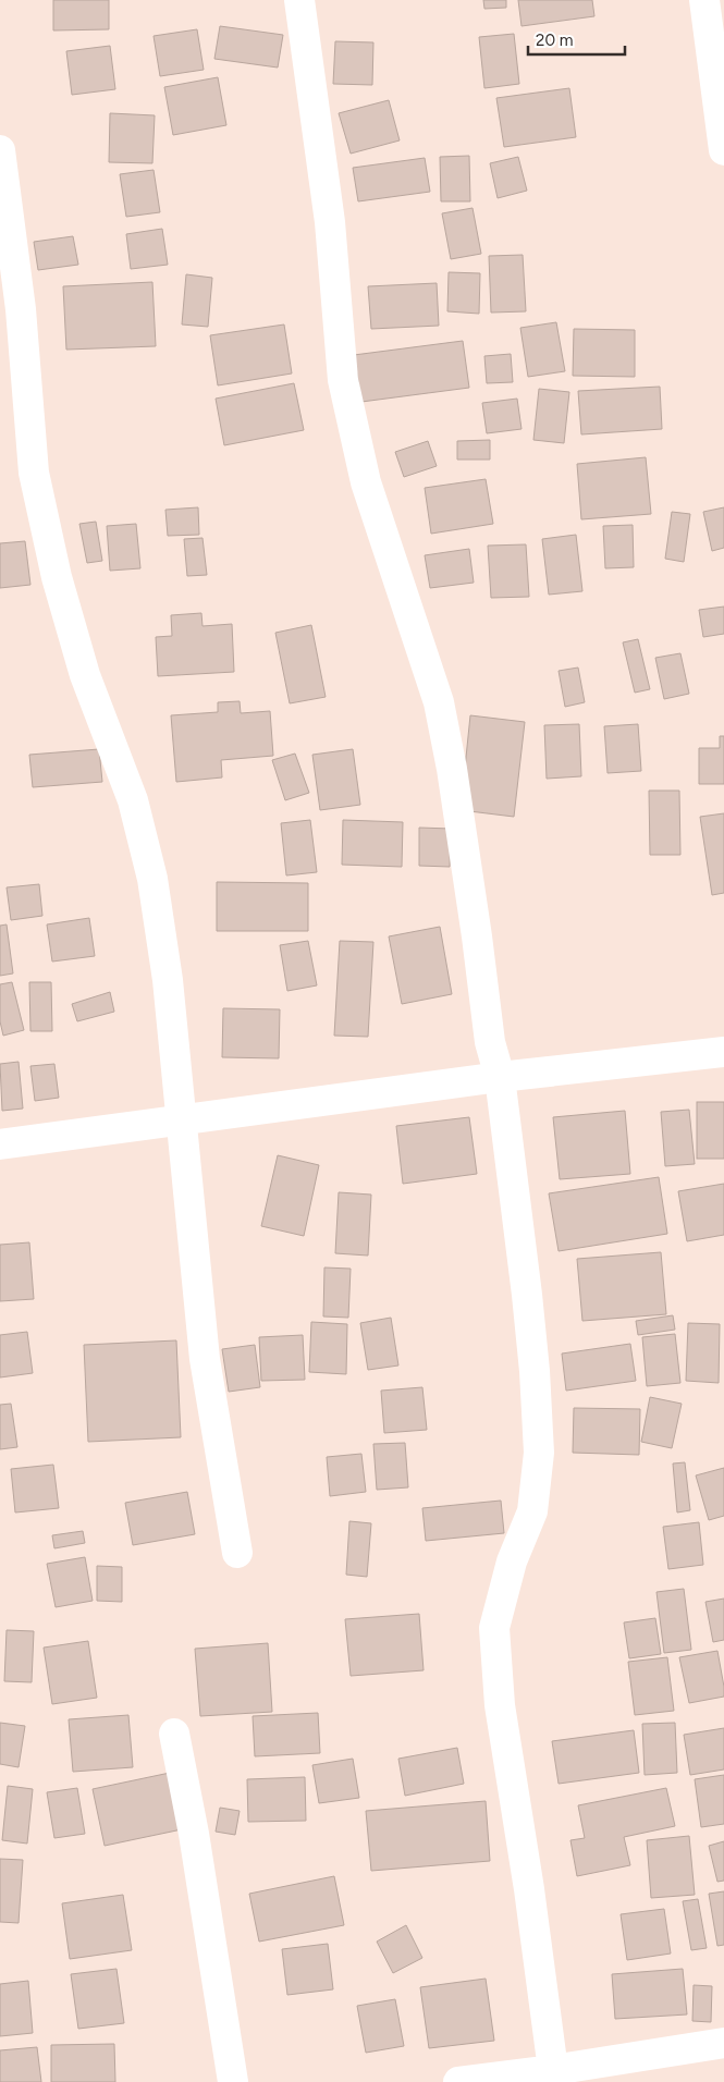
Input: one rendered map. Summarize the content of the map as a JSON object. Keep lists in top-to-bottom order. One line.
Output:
{"scale_bar":"20 m"}
